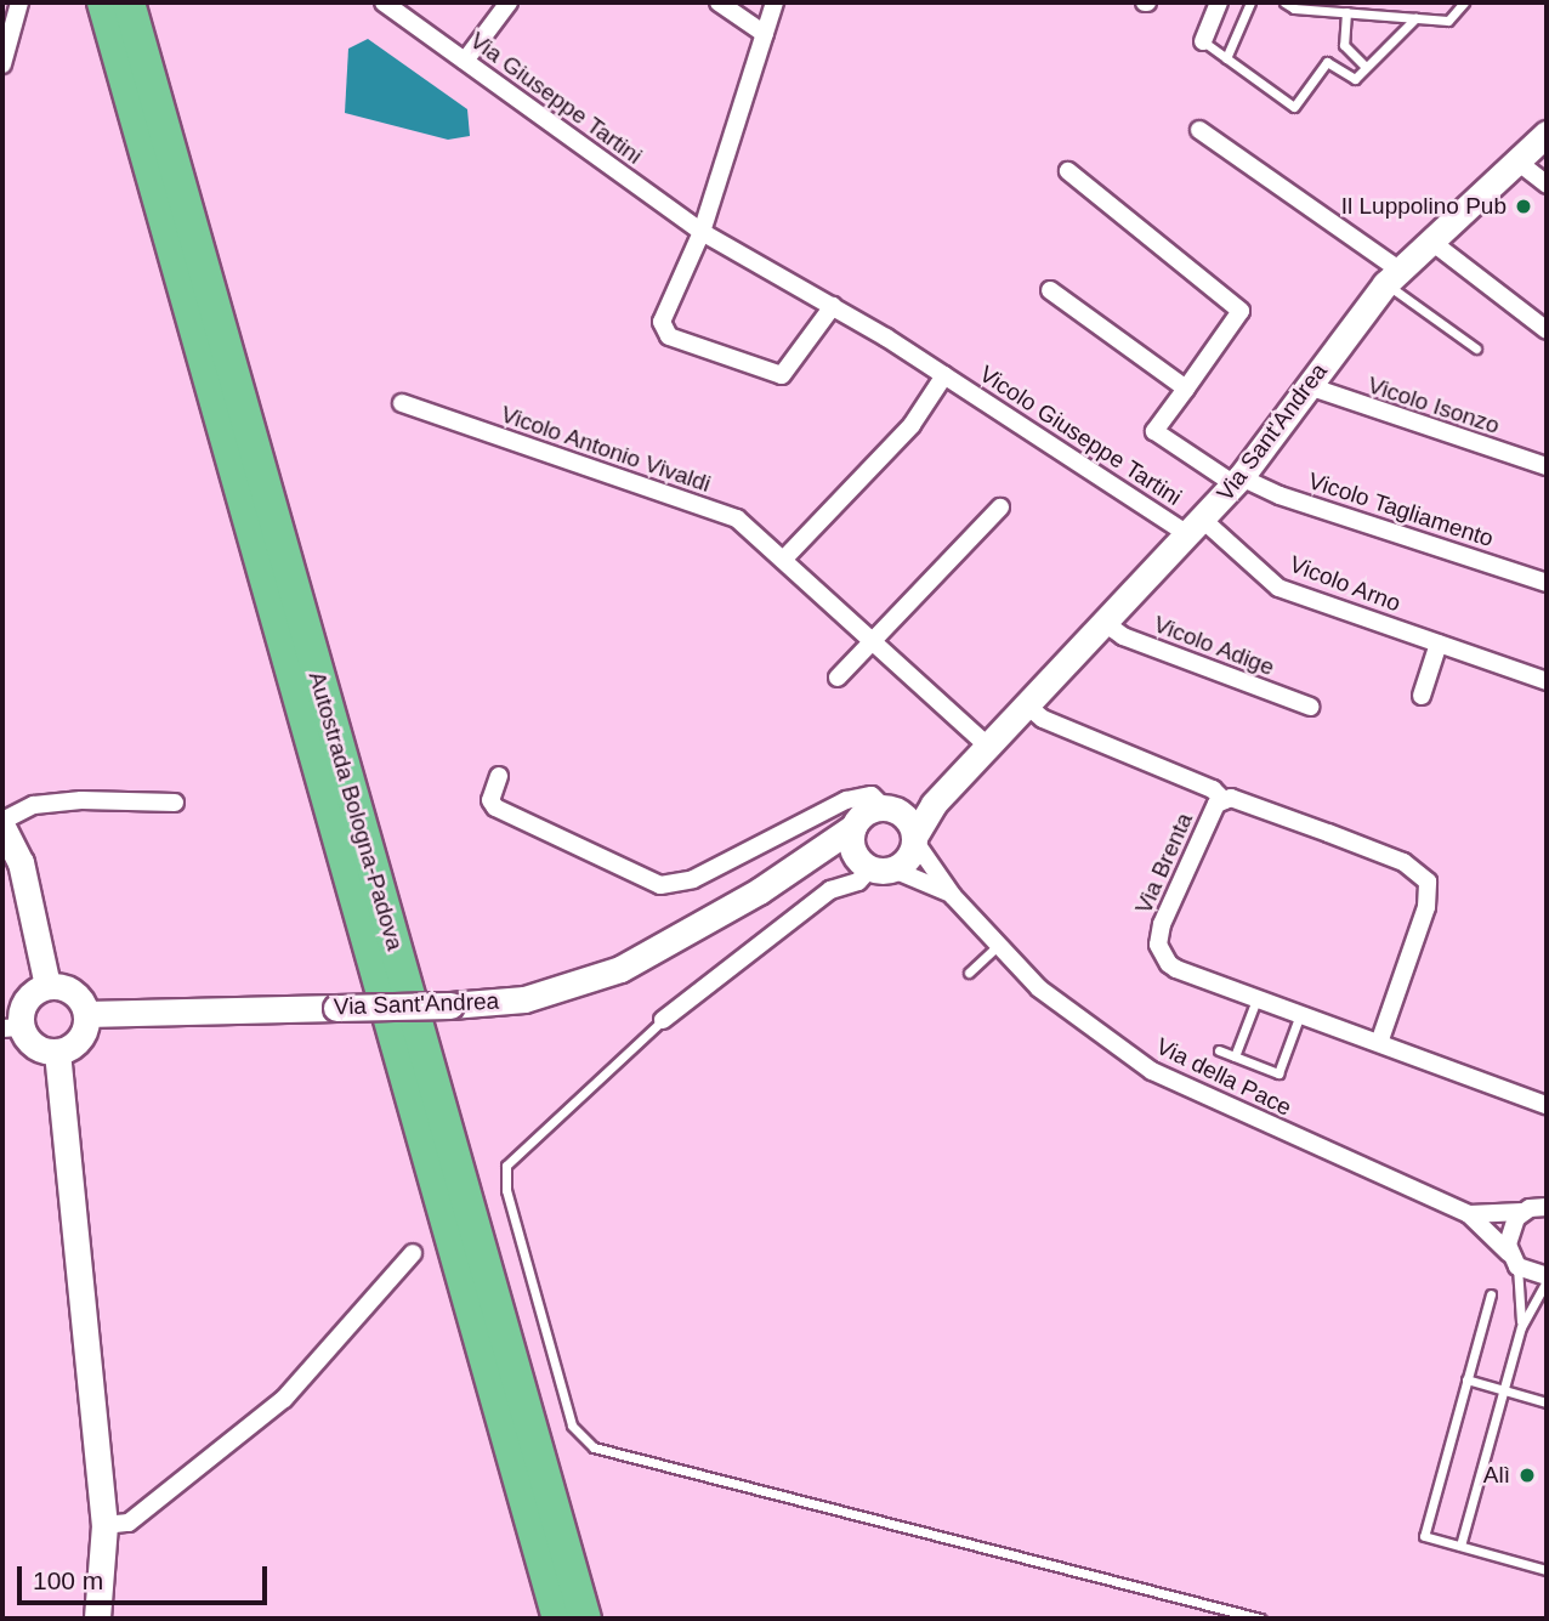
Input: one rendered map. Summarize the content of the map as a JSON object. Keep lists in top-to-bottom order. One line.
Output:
{"streets":{"highway":["Autostrada Bologna-Padova"],"street":["Via Giuseppe Tartini","Vicolo Isonzo","Via Sant'Andrea","Vicolo Giuseppe Tartini","Vicolo Antonio Vivaldi","Vicolo Tagliamento","Vicolo Arno","Vicolo Adige","Via Brenta","Via della Pace"]},"crossings":[["Via Giuseppe Tartini","Vicolo Giuseppe Tartini"],["Vicolo Isonzo","Via Sant'Andrea"],["Via Sant'Andrea","Vicolo Giuseppe Tartini"],["Via Sant'Andrea","Vicolo Antonio Vivaldi"],["Via Sant'Andrea","Vicolo Tagliamento"],["Via Sant'Andrea","Vicolo Arno"],["Via Sant'Andrea","Vicolo Adige"],["Via Sant'Andrea","Via della Pace"],["Vicolo Giuseppe Tartini","Vicolo Arno"]],"places":["Il Luppolino Pub","Alì"],"scale_bar":"100 m"}
